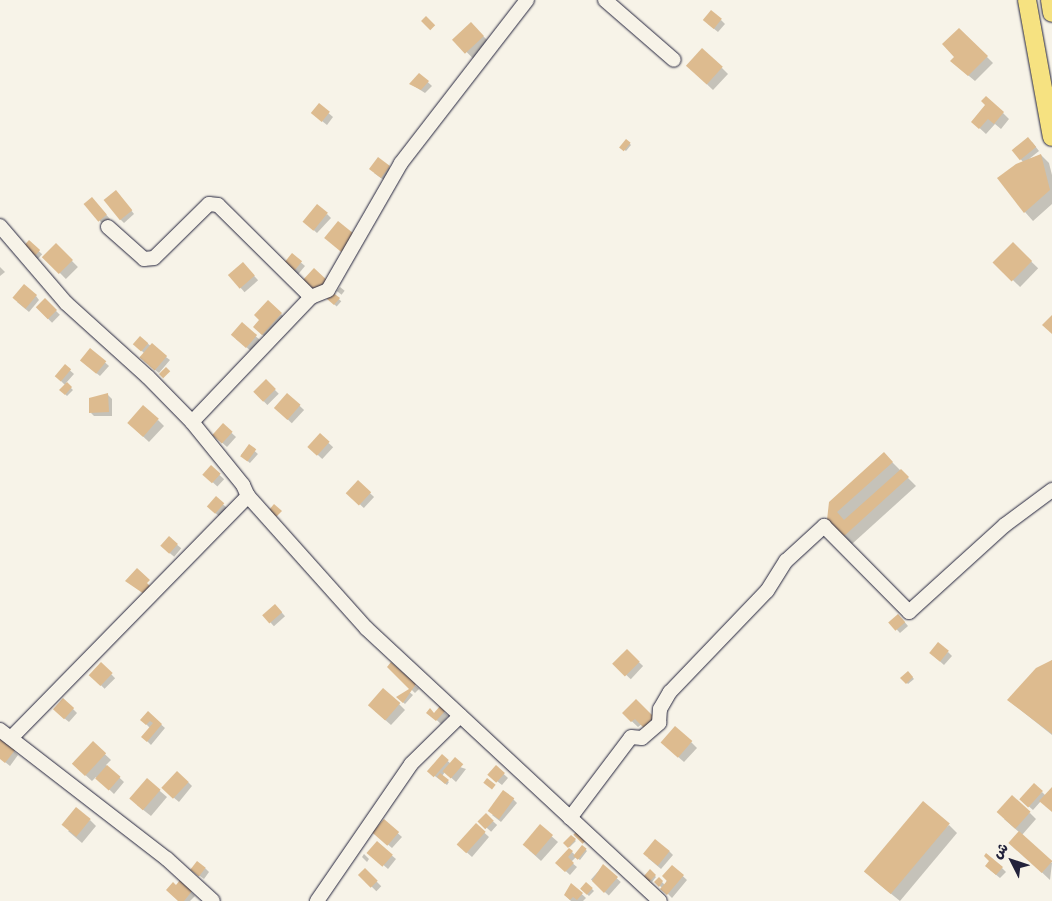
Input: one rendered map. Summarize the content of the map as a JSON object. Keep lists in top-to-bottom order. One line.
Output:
{"north":"top left"}
